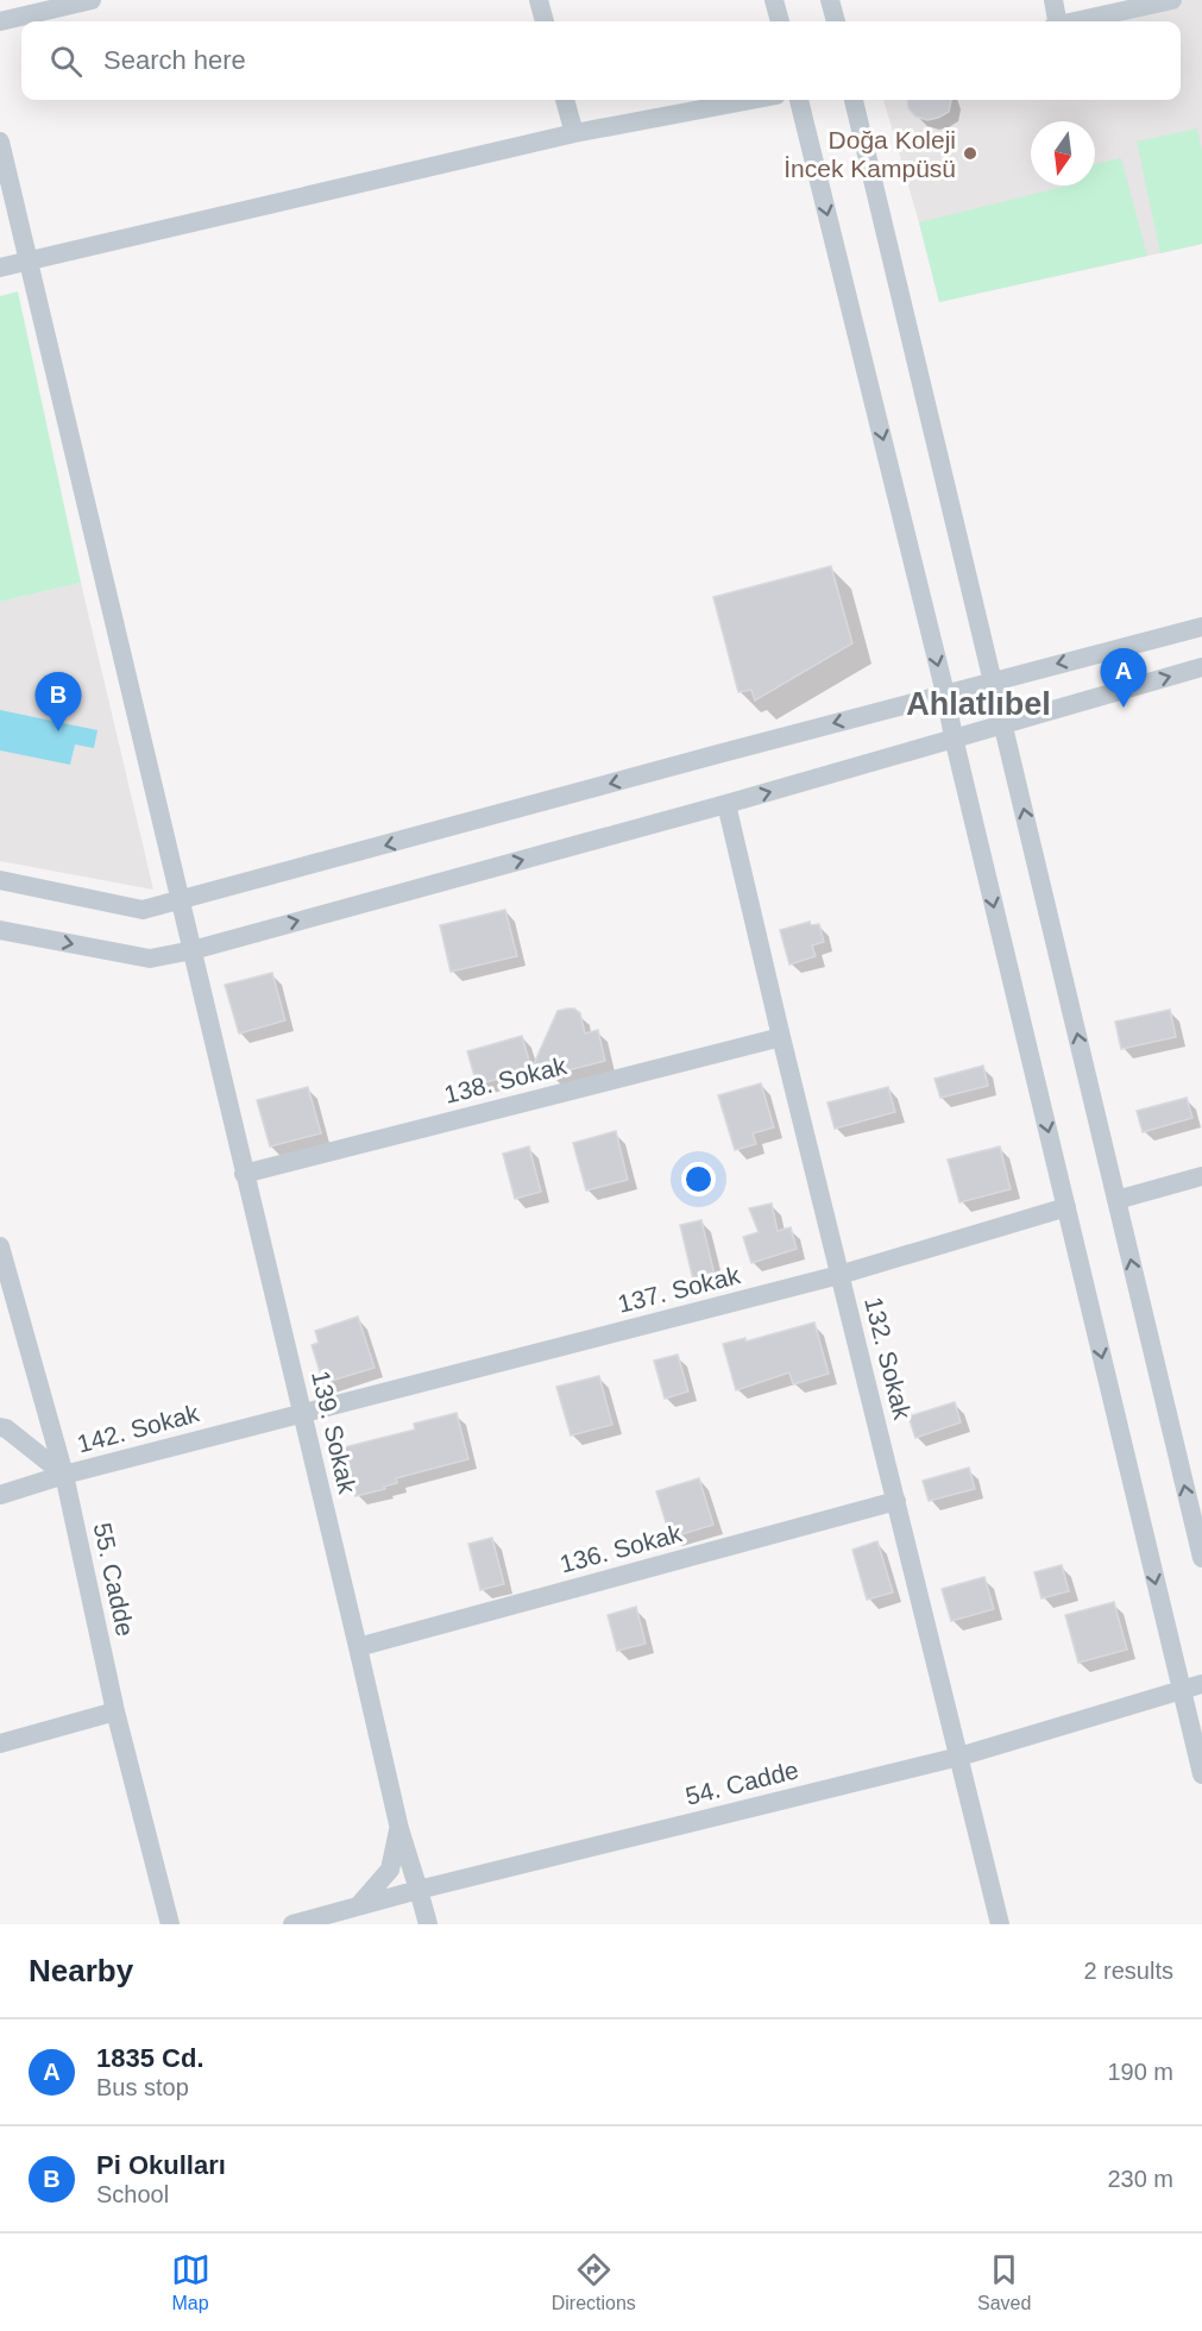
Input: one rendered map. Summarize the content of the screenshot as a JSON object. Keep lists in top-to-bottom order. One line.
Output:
{"streets":{"street":["138. Sokak","137. Sokak","132. Sokak","142. Sokak","139. Sokak","136. Sokak","55. Cadde","54. Cadde"]},"crossings":[["138. Sokak","132. Sokak"],["138. Sokak","139. Sokak"],["137. Sokak","132. Sokak"],["137. Sokak","142. Sokak"],["137. Sokak","139. Sokak"],["132. Sokak","136. Sokak"],["132. Sokak","54. Cadde"],["142. Sokak","139. Sokak"],["142. Sokak","55. Cadde"],["139. Sokak","136. Sokak"],["139. Sokak","54. Cadde"]],"districts":["Ahlatlıbel"],"places":["Doğa Koleji İncek Kampüsü"],"north":"bottom","page":{"search":"Search here","pins":["A","B"],"heading":["Nearby","2 results"],"list":[{"mark":"A","name":"1835 Cd.","note":"Bus stop","value":"190 m"},{"mark":"B","name":"Pi Okulları","note":"School","value":"230 m"}],"nav":["Map","Directions","Saved"]}}
